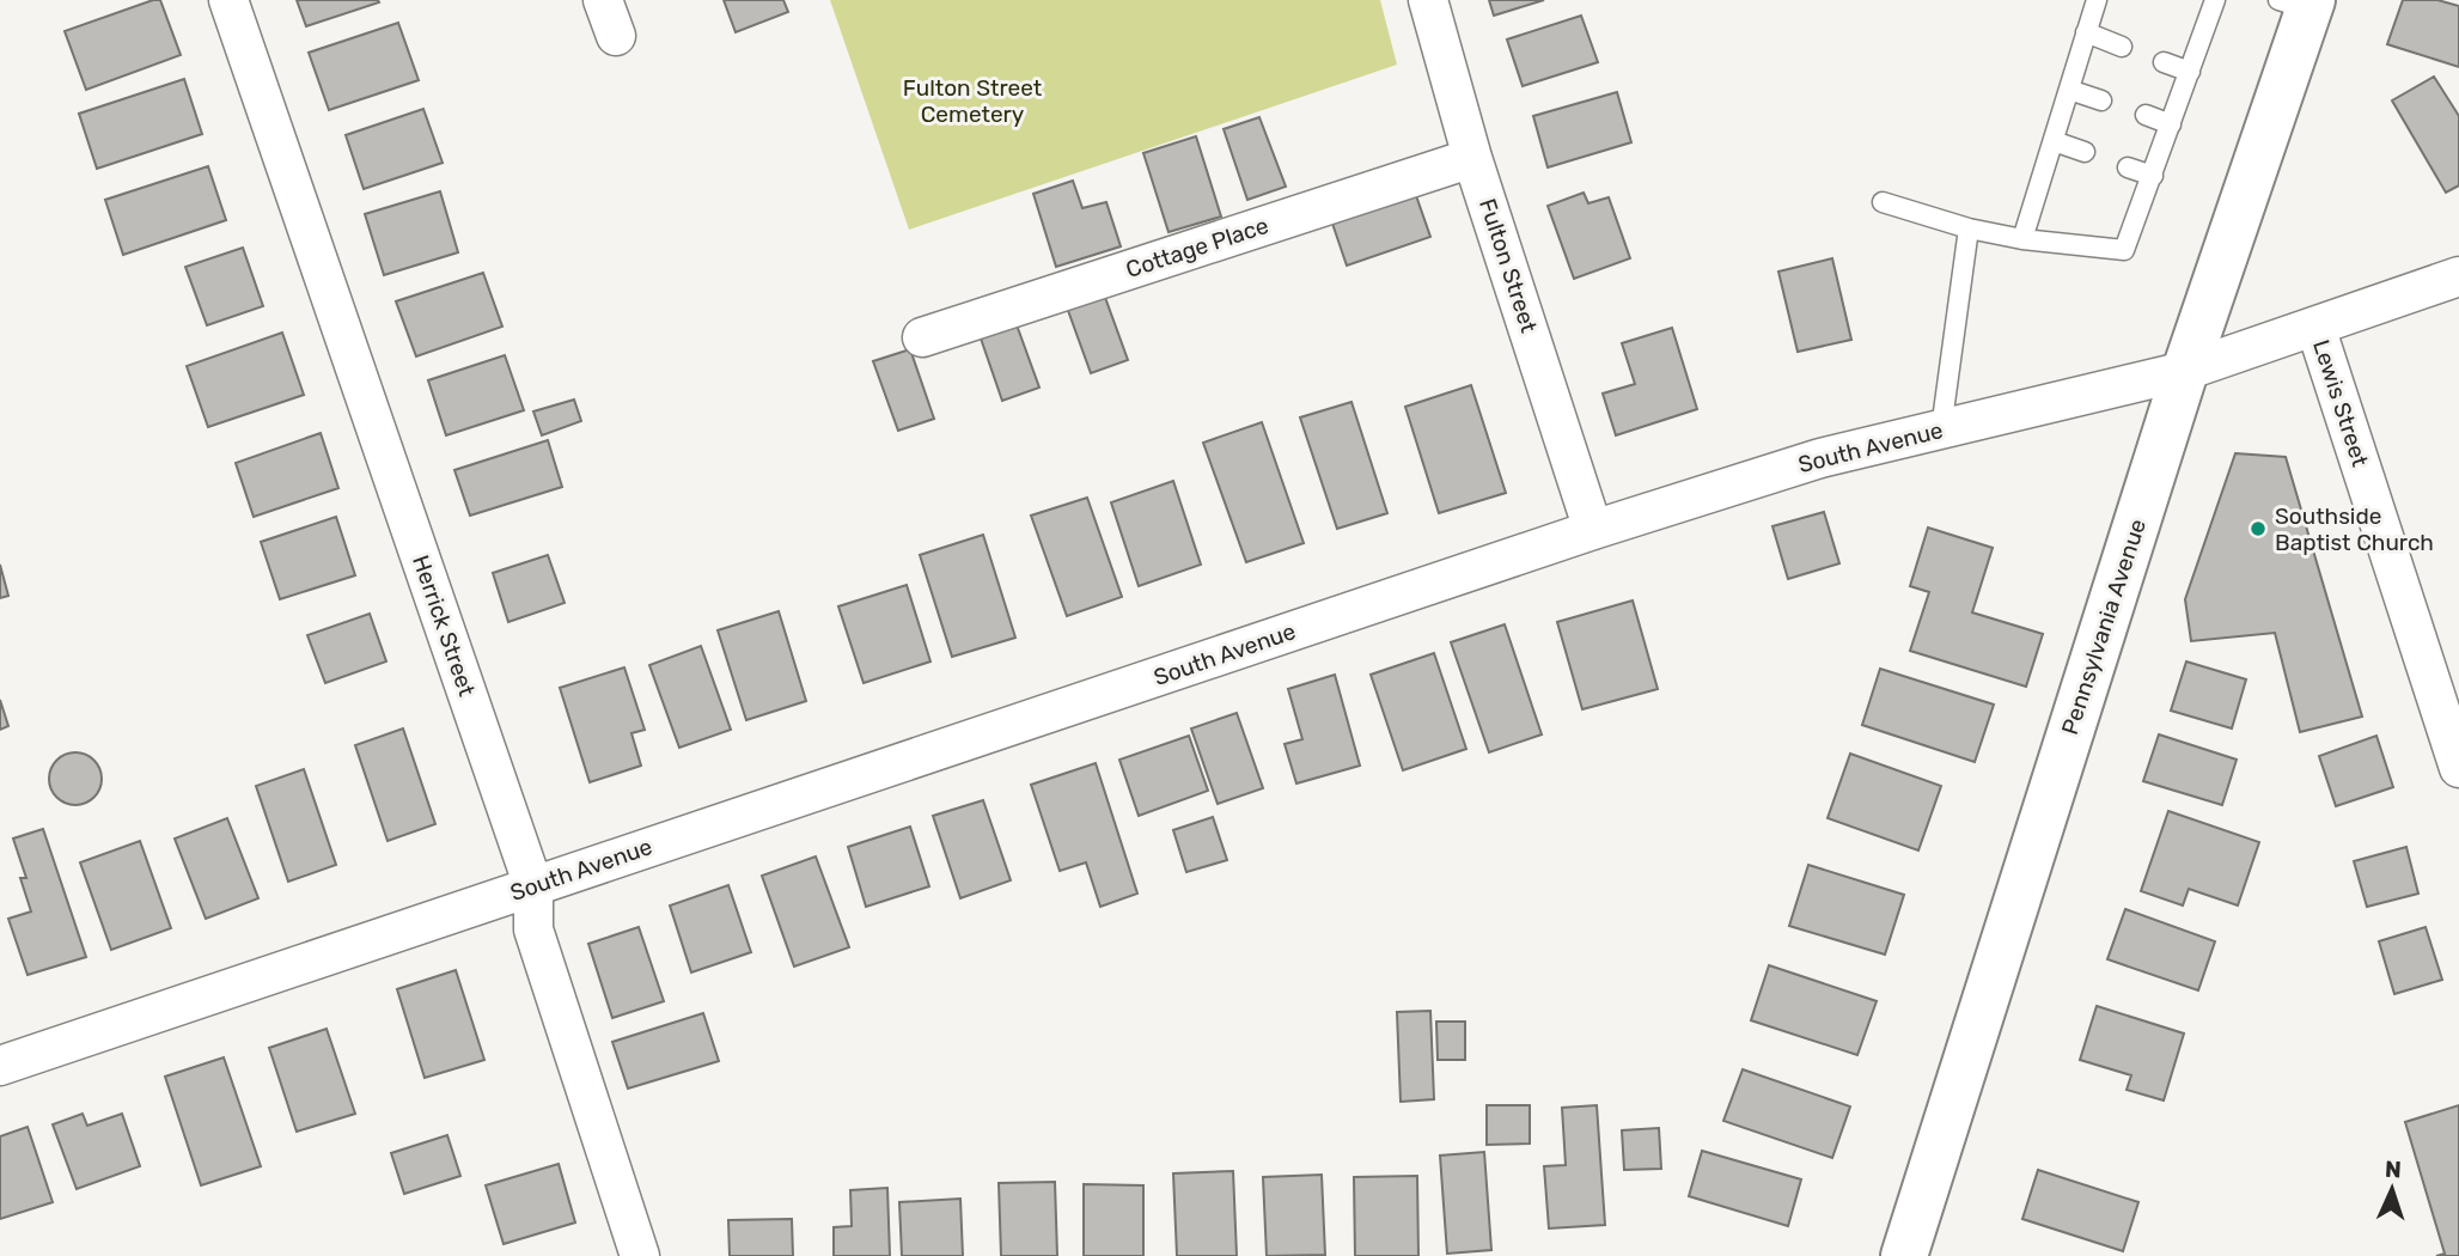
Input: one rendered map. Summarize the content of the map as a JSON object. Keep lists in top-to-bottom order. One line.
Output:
{"streets":{"main road":["Pennsylvania Avenue"],"street":["Cottage Place","Fulton Street","Lewis Street","South Avenue","Herrick Street"]},"crossings":[["Cottage Place","Fulton Street"],["Fulton Street","South Avenue"],["Lewis Street","South Avenue"],["South Avenue","Herrick Street"],["South Avenue","Pennsylvania Avenue"]],"parks":["Fulton Street Cemetery"],"places":["Southside Baptist Church"],"north":"top"}
